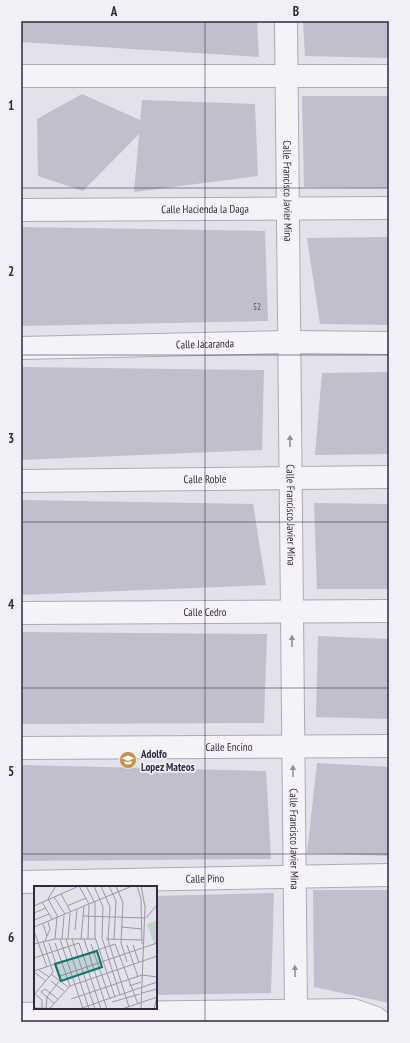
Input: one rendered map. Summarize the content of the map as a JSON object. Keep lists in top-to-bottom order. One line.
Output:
{"streets":{"street":["Calle Francisco Javier Mina","Calle Hacienda la Daga","Calle Jacaranda","Calle Roble","Calle Cedro","Calle Encino","Calle Pino"]},"crossings":[["Calle Francisco Javier Mina","Calle Hacienda la Daga"],["Calle Francisco Javier Mina","Calle Jacaranda"],["Calle Francisco Javier Mina","Calle Roble"],["Calle Francisco Javier Mina","Calle Cedro"],["Calle Francisco Javier Mina","Calle Encino"],["Calle Francisco Javier Mina","Calle Pino"]],"one_way":["Calle Francisco Javier Mina"],"places":{"school or university":["Adolfo Lopez Mateos"]},"house_numbers":["52"],"grid":{"columns":["A","B"],"rows":["1","2","3","4","5","6"]}}
